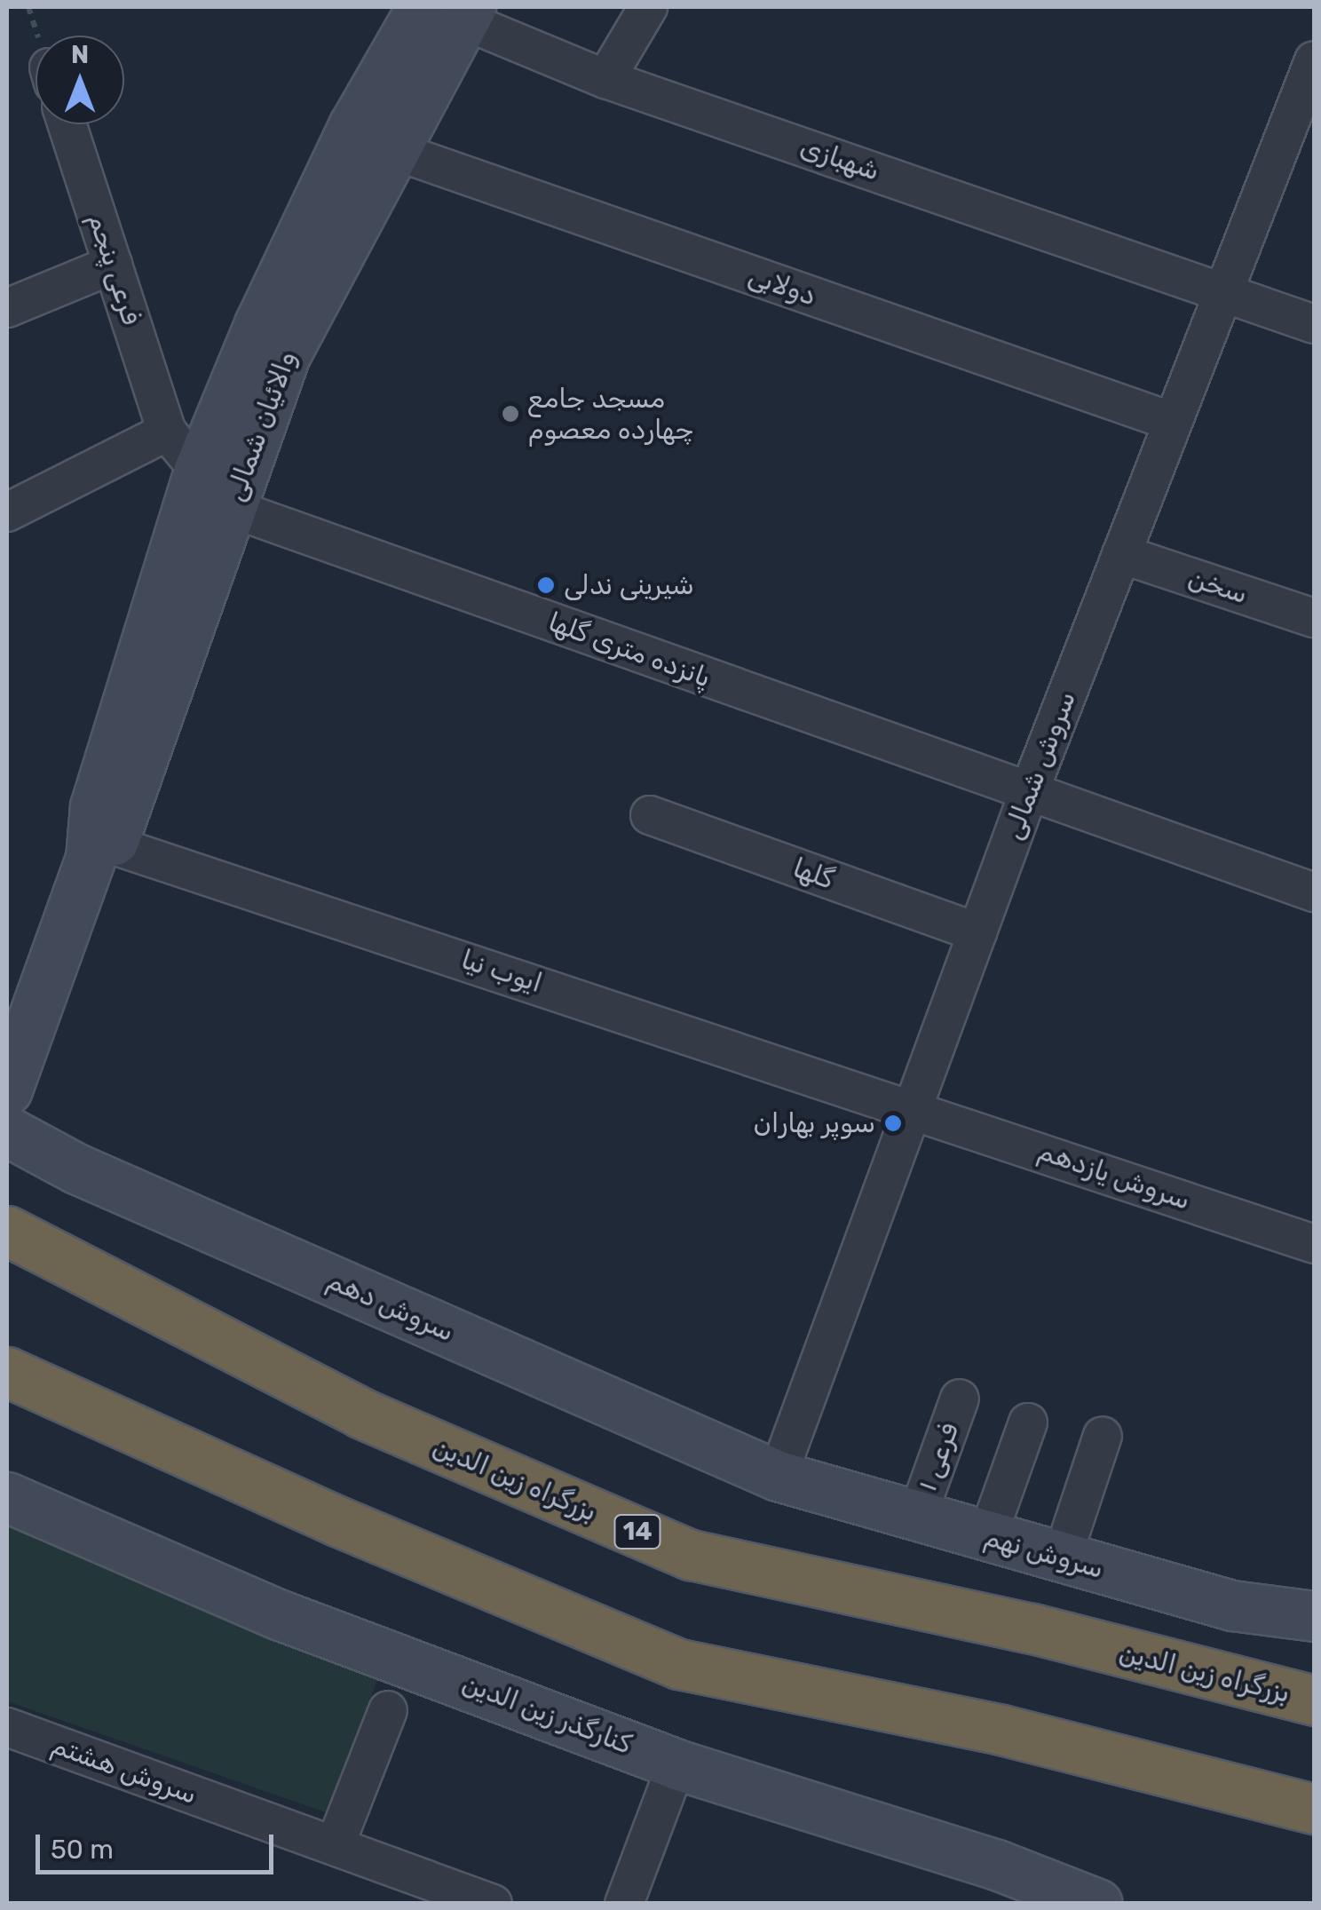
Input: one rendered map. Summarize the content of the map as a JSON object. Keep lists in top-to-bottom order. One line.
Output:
{"streets":{"highway":["بزرگراه زین الدین","14"],"main road":["والائیان شمالی","سروش دهم","سروش نهم","کنارگذر زین الدین"],"street":["شهبازی","فرعی پنجم","دولابی","سخن","پانزده متری گلها","سروش شمالی","گلها","ایوب نیا","سروش یازدهم","فرعی ۱","سروش هشتم"]},"crossings":[["شهبازی","والائیان شمالی"],["شهبازی","سروش شمالی"],["دولابی","والائیان شمالی"],["دولابی","سروش شمالی"],["والائیان شمالی","پانزده متری گلها"],["والائیان شمالی","ایوب نیا"],["سخن","سروش شمالی"],["پانزده متری گلها","سروش شمالی"],["سروش شمالی","گلها"],["سروش شمالی","ایوب نیا"],["سروش شمالی","سروش یازدهم"],["سروش شمالی","سروش دهم"],["سروش شمالی","سروش نهم"],["ایوب نیا","سروش یازدهم"],["سروش دهم","سروش نهم"],["فرعی ۱","سروش نهم"]],"places":["مسجد جامع چهارده معصوم","شیرینی ندلی","سوپر بهاران"],"scale_bar":"50 m","north":"top"}
